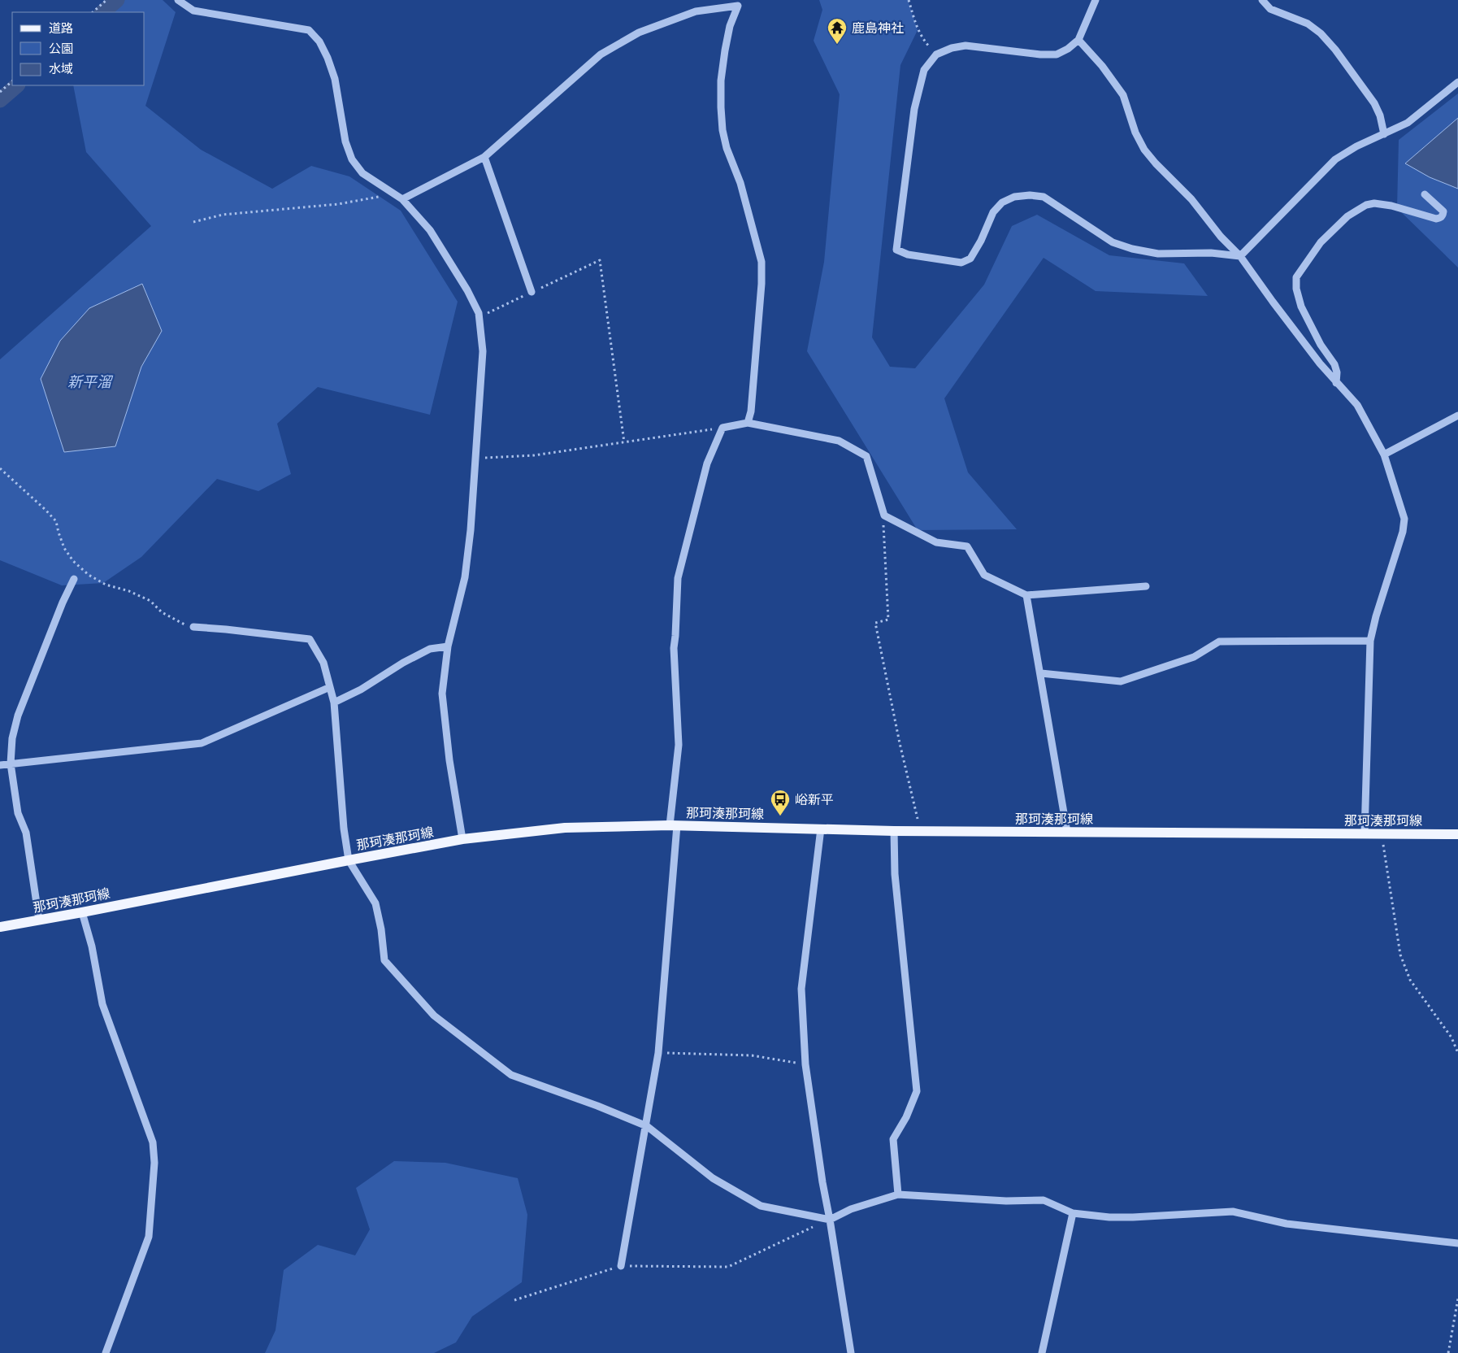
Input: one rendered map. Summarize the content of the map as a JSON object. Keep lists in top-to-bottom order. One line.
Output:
{"streets":{"main road":["那珂湊那珂線"]},"water":["新平溜"],"places":{"temple":["鹿島神社"],"bus stop":["峪新平"]},"legend":["道路","公園","水域"]}
